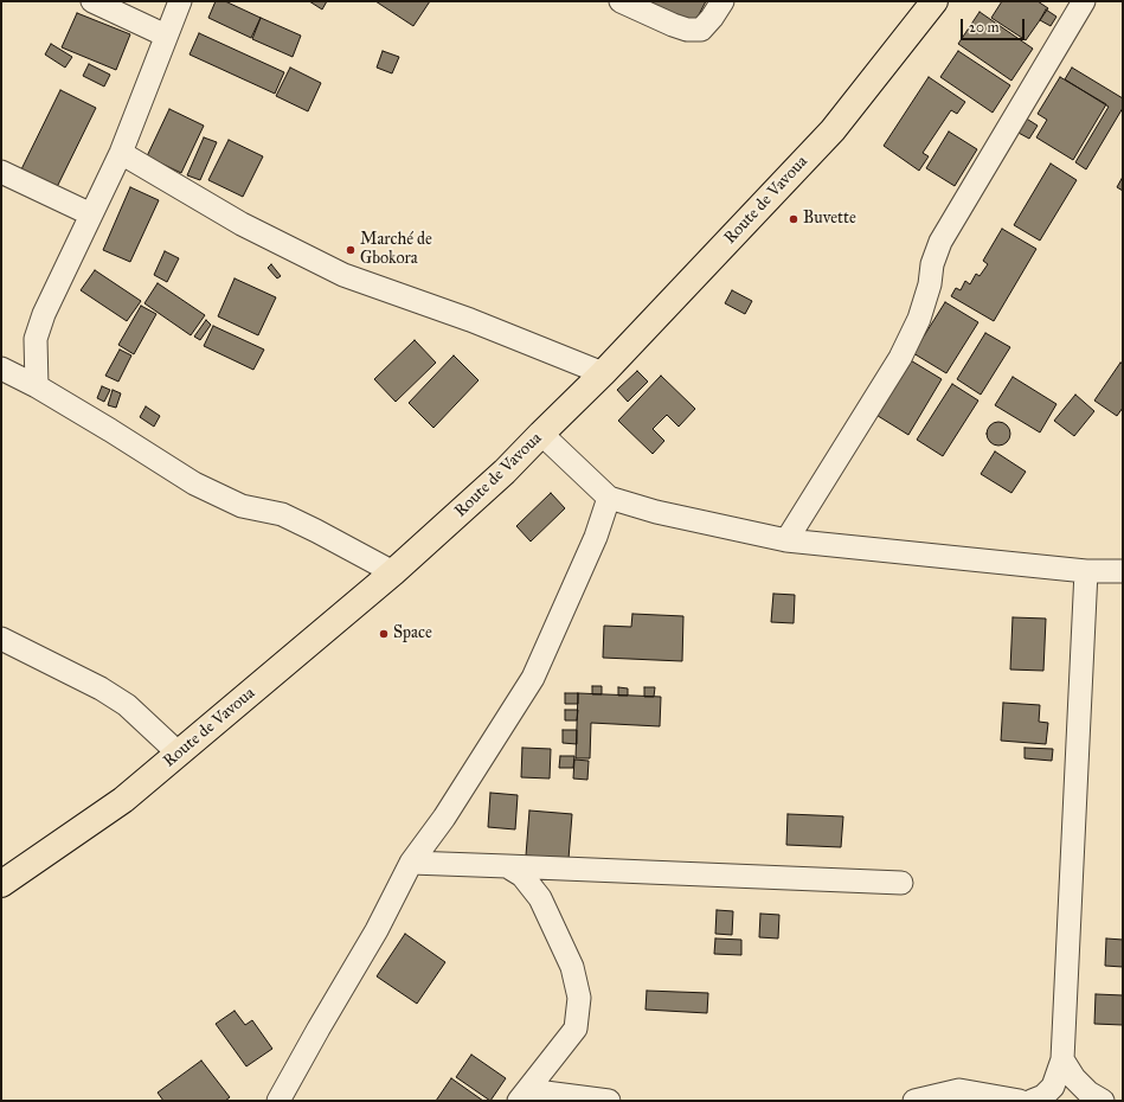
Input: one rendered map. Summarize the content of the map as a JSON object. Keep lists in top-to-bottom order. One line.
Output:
{"streets":{"main road":["Route de Vavoua"]},"places":["Buvette","Marché de Gbokora","Space"],"scale_bar":"20 m"}
